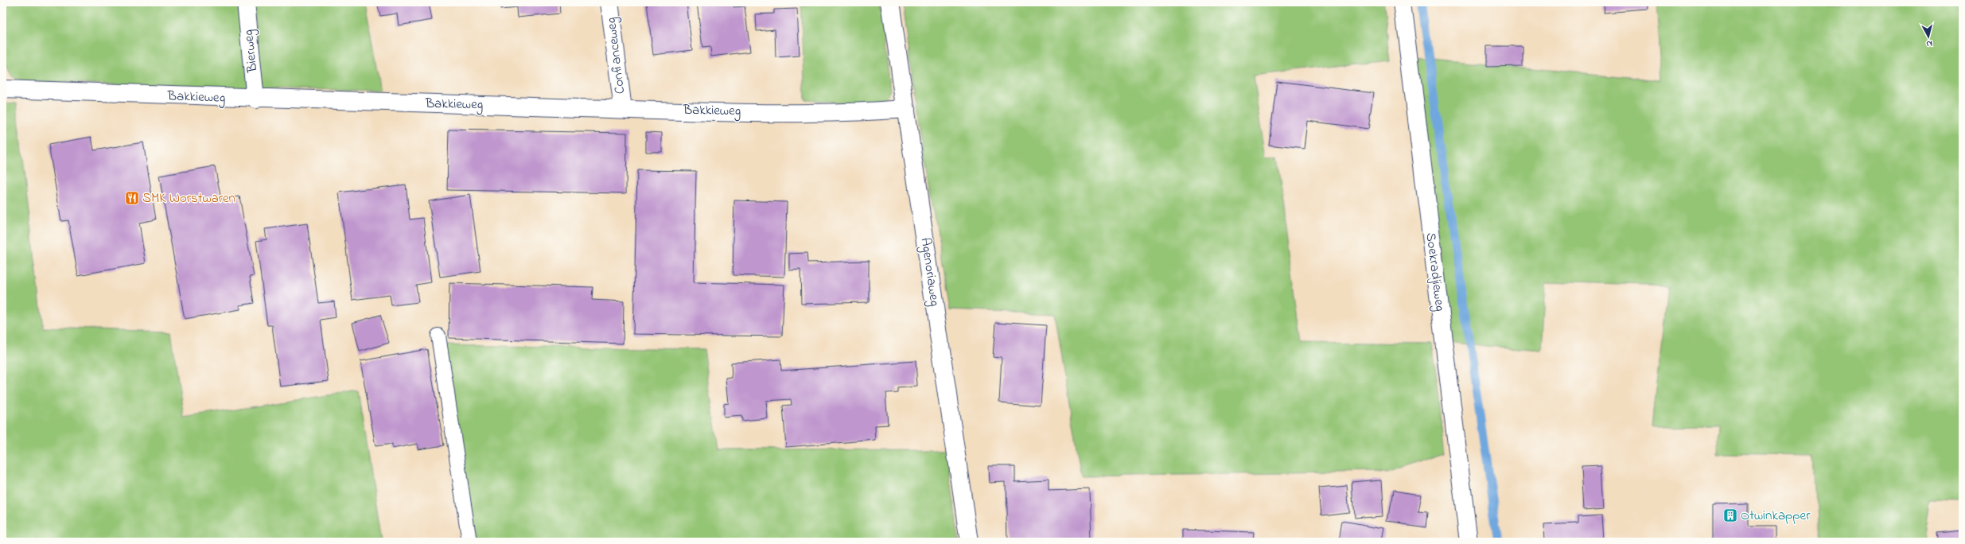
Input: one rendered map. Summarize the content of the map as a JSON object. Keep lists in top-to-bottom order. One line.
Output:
{"streets":{"street":["Bierweg","Confianceweg","Bakkieweg","Agenoriaweg","Soekradjieweg"]},"crossings":[["Bierweg","Bakkieweg"],["Confianceweg","Bakkieweg"],["Bakkieweg","Agenoriaweg"]],"places":{"restaurant":["SMK Worstwaren"],"building":["Otwinkapper"]},"north":"bottom"}
